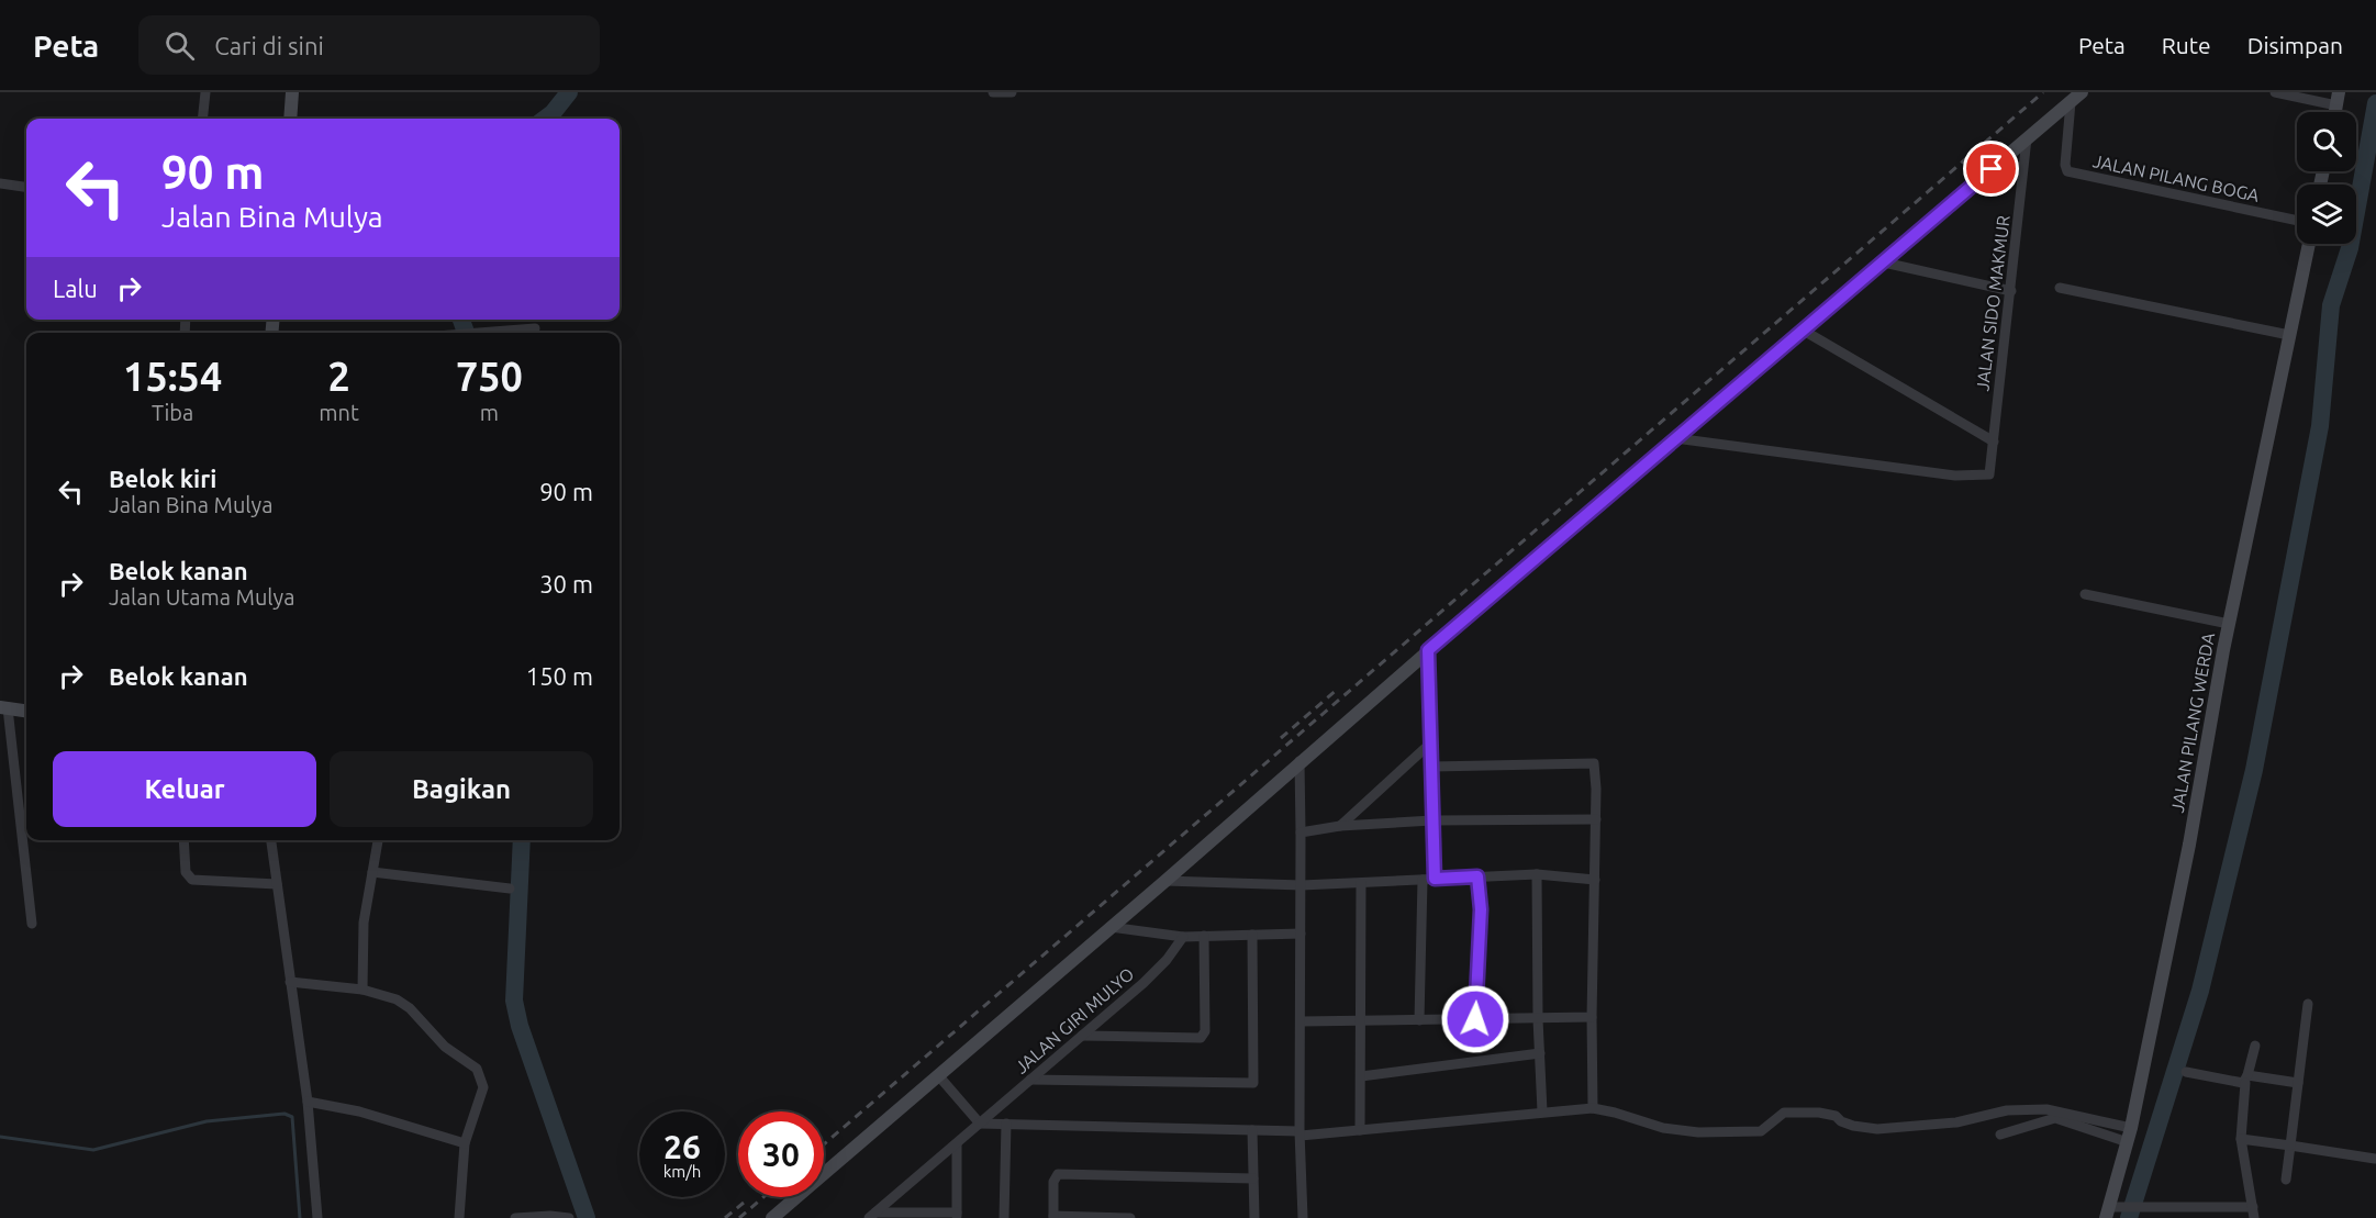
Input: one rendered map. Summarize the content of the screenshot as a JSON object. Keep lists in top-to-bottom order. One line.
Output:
{"streets":{"main road":["JALAN PILANG WERDA"],"street":["JALAN PILANG BOGA","JALAN SIDO MAKMUR","JALAN GIRI MULYO"]},"page":{"header":"Peta","search":"Cari di sini","nav":["Peta","Rute","Disimpan"],"turn":["90 m","Jalan Bina Mulya"],"then":"Lalu","eta":["15:54","Tiba","2","mnt","750","m"],"list":[{"name":"Belok kiri","note":"Jalan Bina Mulya","value":"90 m"},{"name":"Belok kanan","note":"Jalan Utama Mulya","value":"30 m"},{"name":"Belok kanan","value":"150 m"}],"buttons":["Keluar","Bagikan"],"speed":"26 km/h","limit":"30"}}
